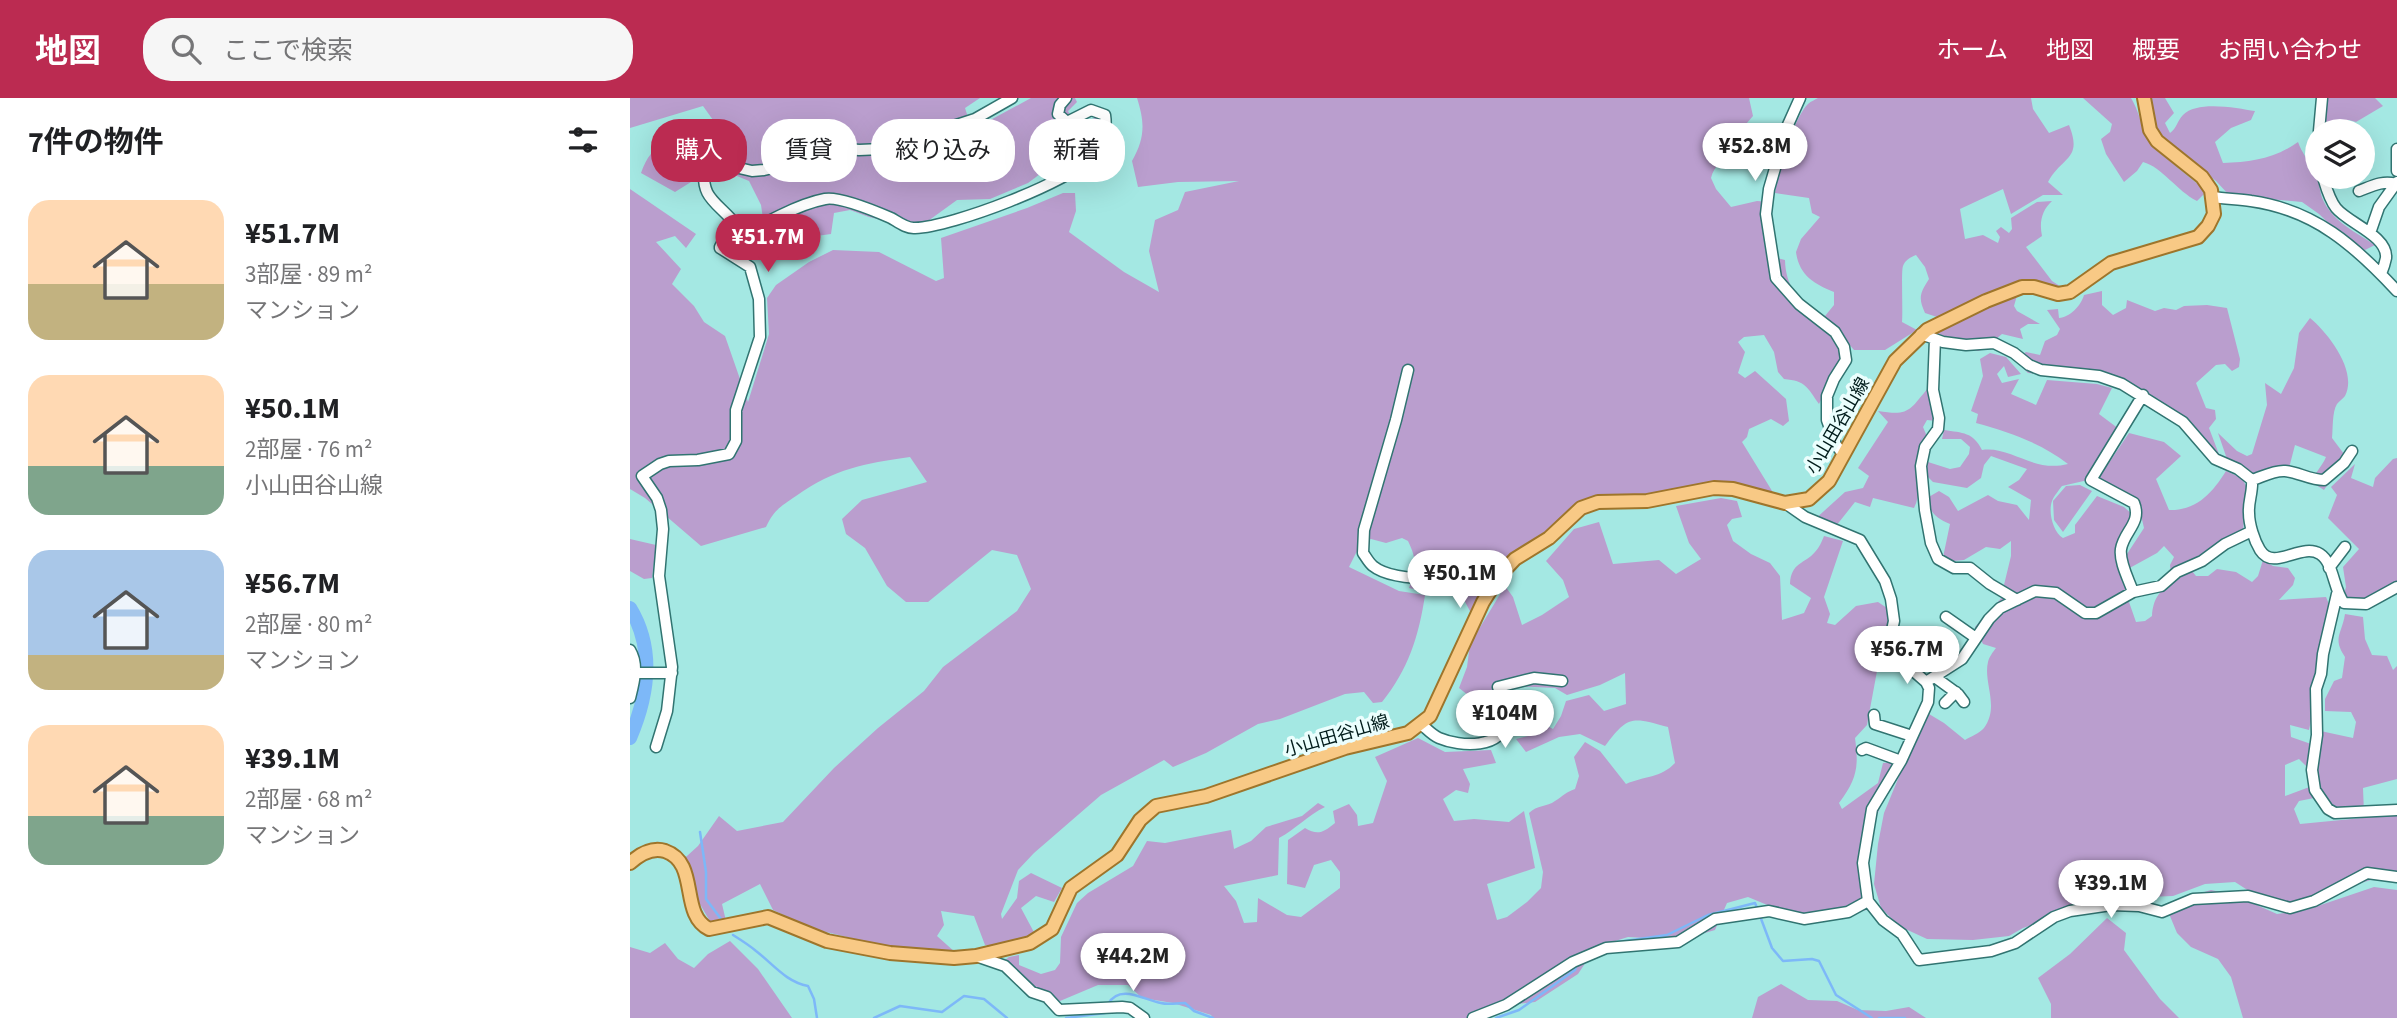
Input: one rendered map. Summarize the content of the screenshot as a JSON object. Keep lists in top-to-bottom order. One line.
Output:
{"streets":{"main road":["小山田谷山線"]},"page":{"header":"地図","search":"ここで検索","nav":["ホーム","地図","概要","お問い合わせ"],"heading":"7件の物件","chip":["購入","賃貸","絞り込み","新着"],"price":["¥52.8M","¥51.7M","¥50.1M","¥56.7M","¥104M","¥39.1M","¥44.2M"],"list":[{"name":"¥51.7M","note":"3部屋 · 89 m² · マンション"},{"name":"¥50.1M","note":"2部屋 · 76 m² · 小山田谷山線"},{"name":"¥56.7M","note":"2部屋 · 80 m² · マンション"},{"name":"¥39.1M","note":"2部屋 · 68 m² · マンション"}]}}
